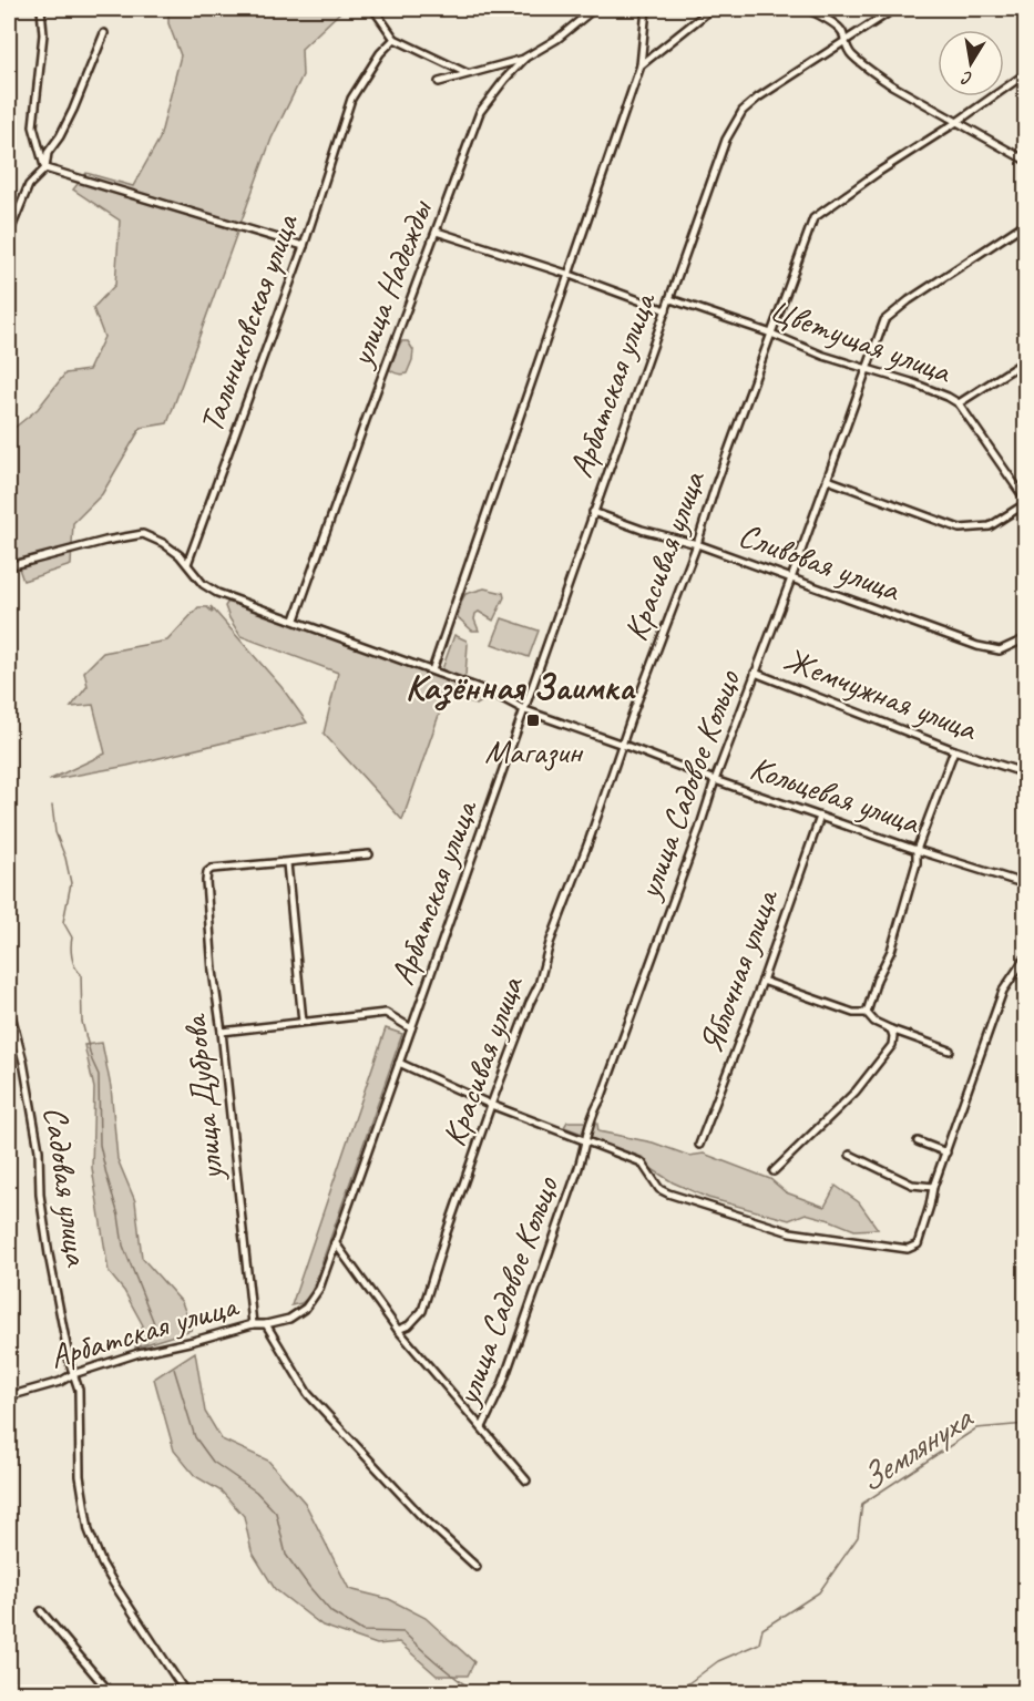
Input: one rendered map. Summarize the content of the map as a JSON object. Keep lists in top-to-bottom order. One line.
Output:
{"streets":{"street":["улица Надежды","Тальниковская улица","Цветущая улица","Арбатская улица","Красивая улица","Сливовая улица","Жемчужная улица","улица Садовое Кольцо","Кольцевая улица","Яблочная улица","улица Дуброва","Садовая улица"]},"crossings":[["улица Надежды","Кольцевая улица"],["Тальниковская улица","Кольцевая улица"],["Цветущая улица","Арбатская улица"],["Цветущая улица","Красивая улица"],["Цветущая улица","улица Садовое Кольцо"],["Арбатская улица","Сливовая улица"],["Арбатская улица","Кольцевая улица"],["Арбатская улица","улица Дуброва"],["Арбатская улица","Садовая улица"],["Красивая улица","Сливовая улица"],["Красивая улица","Кольцевая улица"],["Сливовая улица","улица Садовое Кольцо"],["Жемчужная улица","улица Садовое Кольцо"],["улица Садовое Кольцо","Кольцевая улица"],["Кольцевая улица","Яблочная улица"]],"districts":["Казённая Заимка"],"water":["Землянуха"],"places":{"transit":["Магазин"]},"north":"bottom"}
